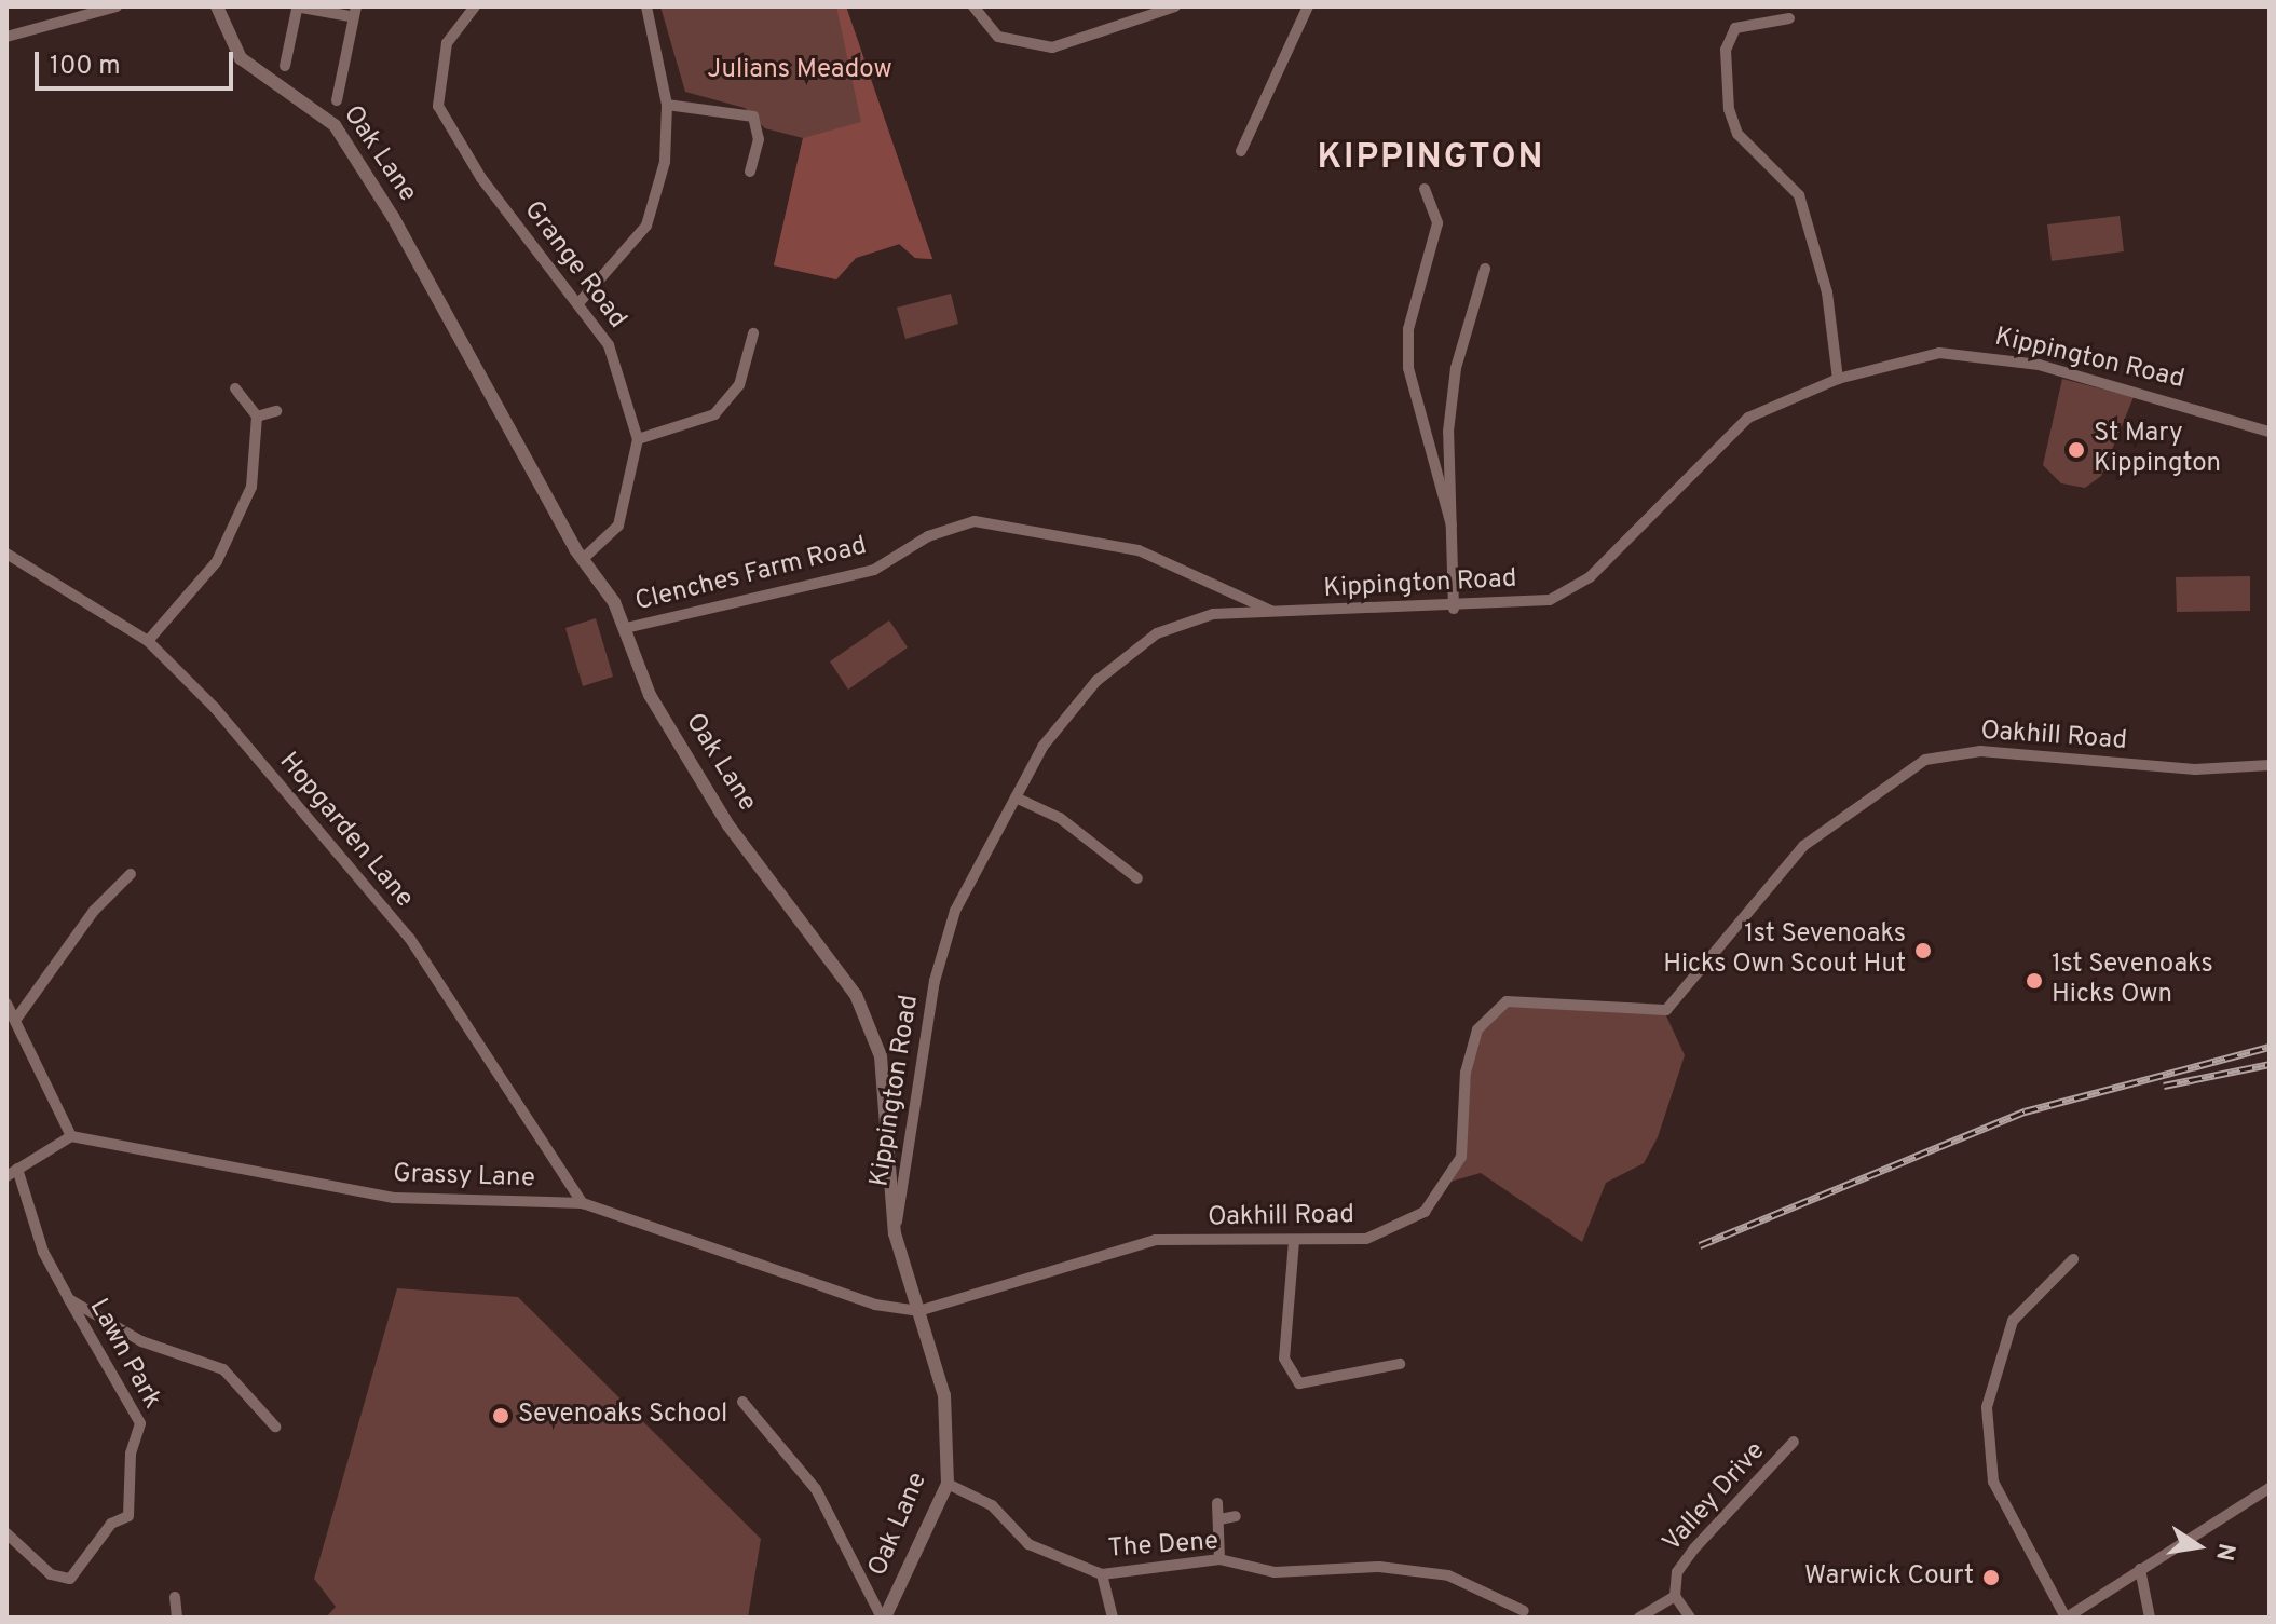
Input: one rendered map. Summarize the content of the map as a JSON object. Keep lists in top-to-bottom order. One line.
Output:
{"streets":{"street":["Oak Lane","Grange Road","Kippington Road","Clenches Farm Road","Oakhill Road","Hopgarden Lane","Grassy Lane","Lawn Park","Valley Drive","The Dene"]},"crossings":[["Oak Lane","Grange Road"],["Oak Lane","Kippington Road"],["Oak Lane","Clenches Farm Road"],["Oak Lane","Oakhill Road"],["Oak Lane","Grassy Lane"],["Oak Lane","The Dene"],["Kippington Road","Clenches Farm Road"],["Oakhill Road","Grassy Lane"],["Hopgarden Lane","Grassy Lane"]],"districts":["KIPPINGTON"],"parks":["Julians Meadow"],"places":["St Mary Kippington","1st Sevenoaks Hicks Own Scout Hut","1st Sevenoaks Hicks Own","Sevenoaks School","Warwick Court"],"scale_bar":"100 m","north":"right"}
